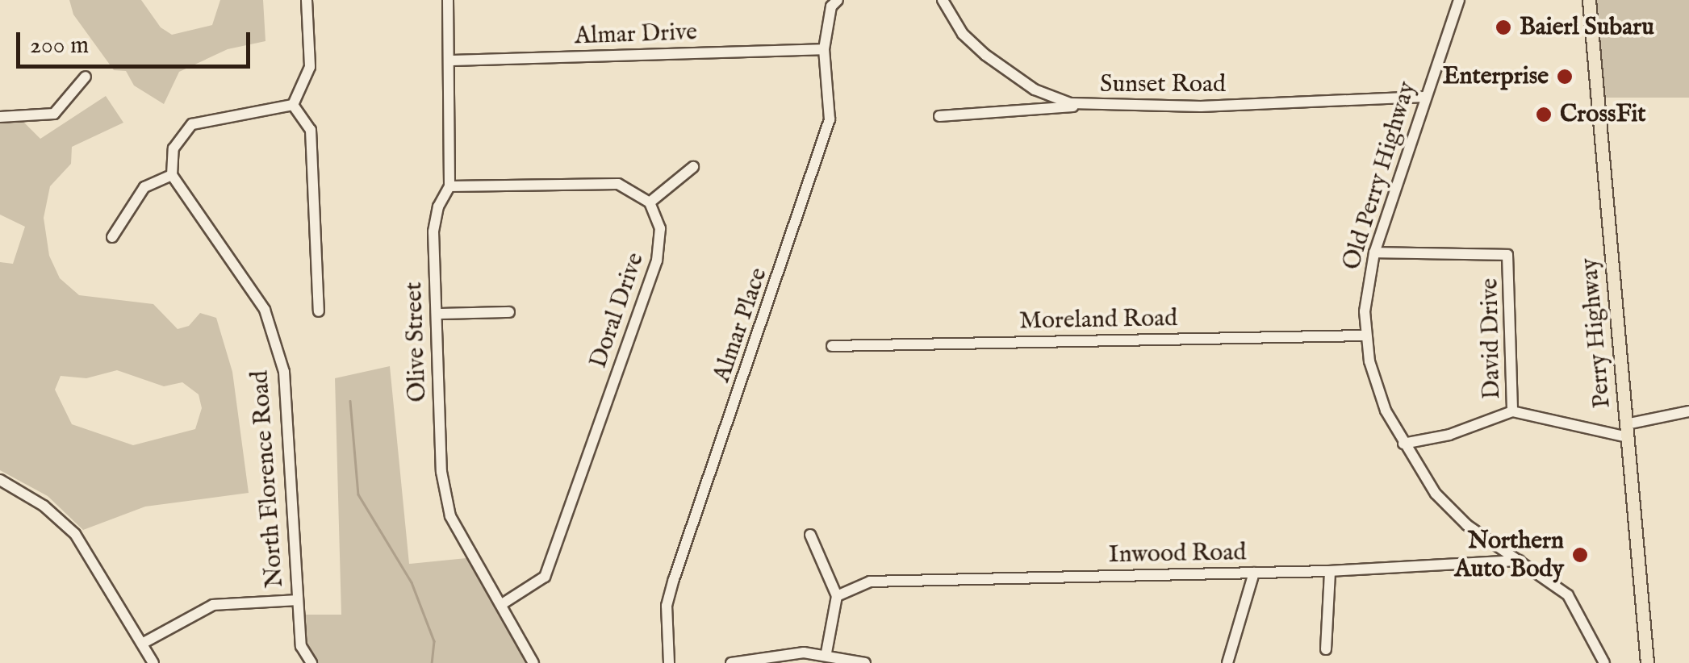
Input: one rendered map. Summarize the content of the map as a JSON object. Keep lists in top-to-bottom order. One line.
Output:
{"streets":{"main road":["Perry Highway"],"street":["Almar Drive","Sunset Road","Old Perry Highway","Doral Drive","Moreland Road","Almar Place","David Drive","Olive Street","North Florence Road","Inwood Road"]},"crossings":[["Almar Drive","Almar Place"],["Almar Drive","Olive Street"],["Sunset Road","Old Perry Highway"],["Old Perry Highway","Moreland Road"],["Old Perry Highway","David Drive"],["Old Perry Highway","Inwood Road"],["Doral Drive","Olive Street"]],"places":["Baierl Subaru","Enterprise","CrossFit","Northern Auto Body"],"scale_bar":"200 m"}
